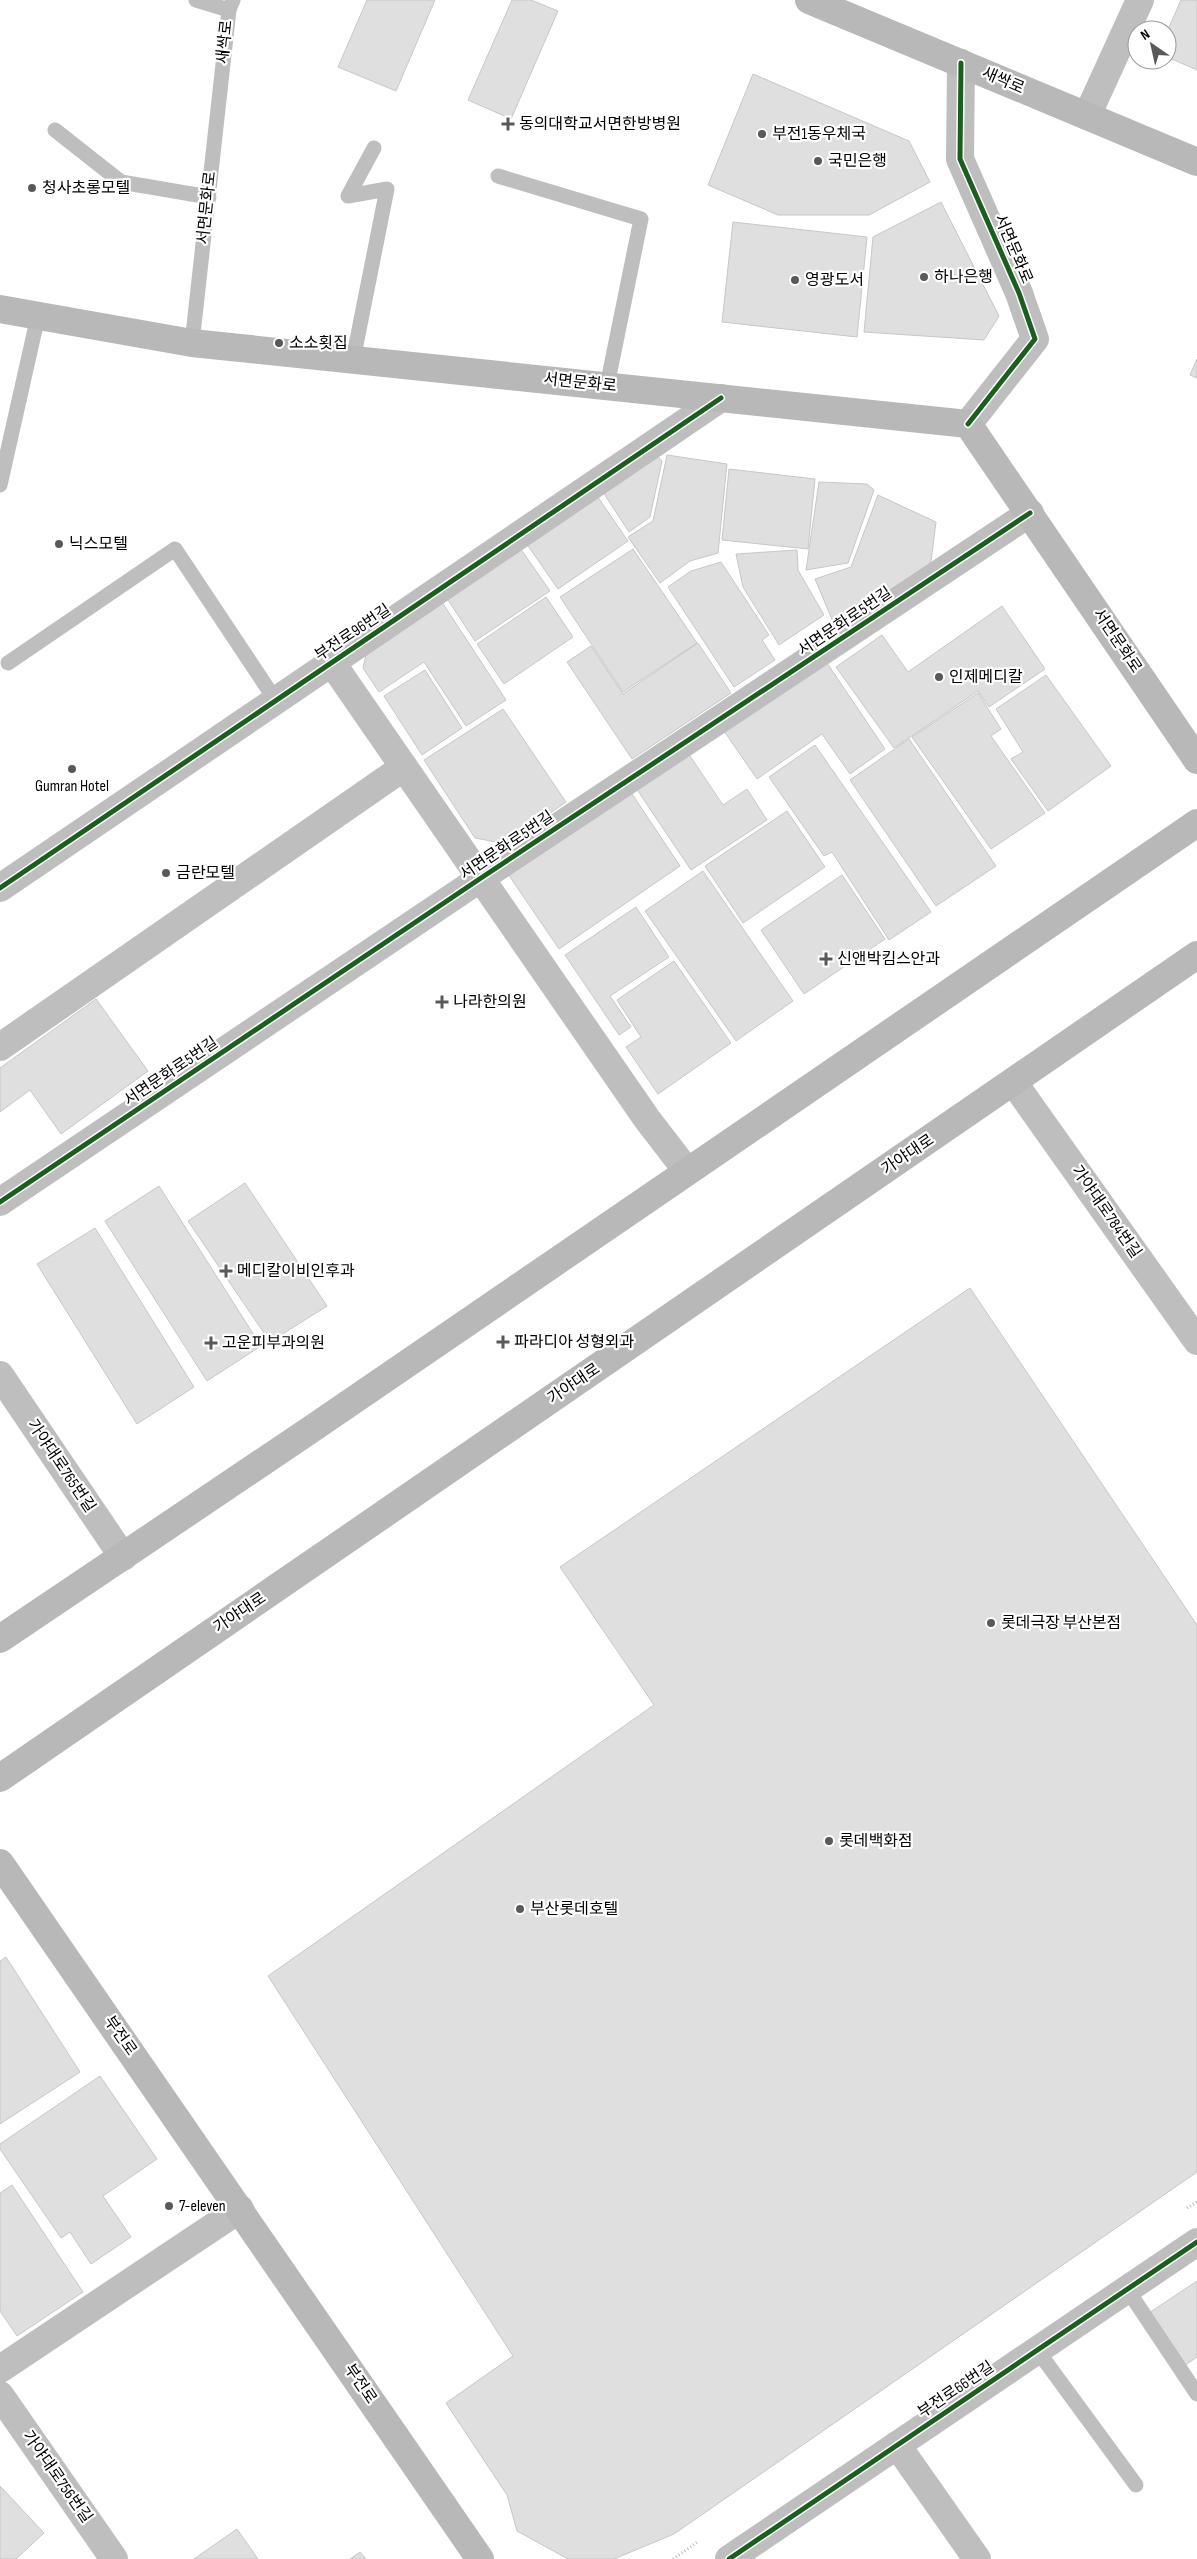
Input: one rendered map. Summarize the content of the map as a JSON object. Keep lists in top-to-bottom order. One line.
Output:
{"streets":{"main road":["새싹로","서면문화로","가야대로","부전로"],"street":["서면문화로5번길","부전로96번길","가야대로784번길","가야대로765번길","부전로66번길","가야대로756번길"]},"crossings":[["새싹로","서면문화로"],["서면문화로","서면문화로5번길"],["서면문화로","부전로96번길"],["서면문화로5번길","부전로96번길"],["가야대로","가야대로784번길"]],"places":{"health":["동의대학교서면한방병원","신앤박킴스안과","나라한의원","메디칼이비인후과","파라디아 성형외과","고운피부과의원"],"other":["부전1동우체국","국민은행","청사초롱모텔","하나은행","영광도서","소소횟집","닉스모텔","인제메디칼","Gumran Hotel","금란모텔","롯데극장 부산본점","롯데백화점","부산롯데호텔","7-eleven"]},"north":"top left"}
